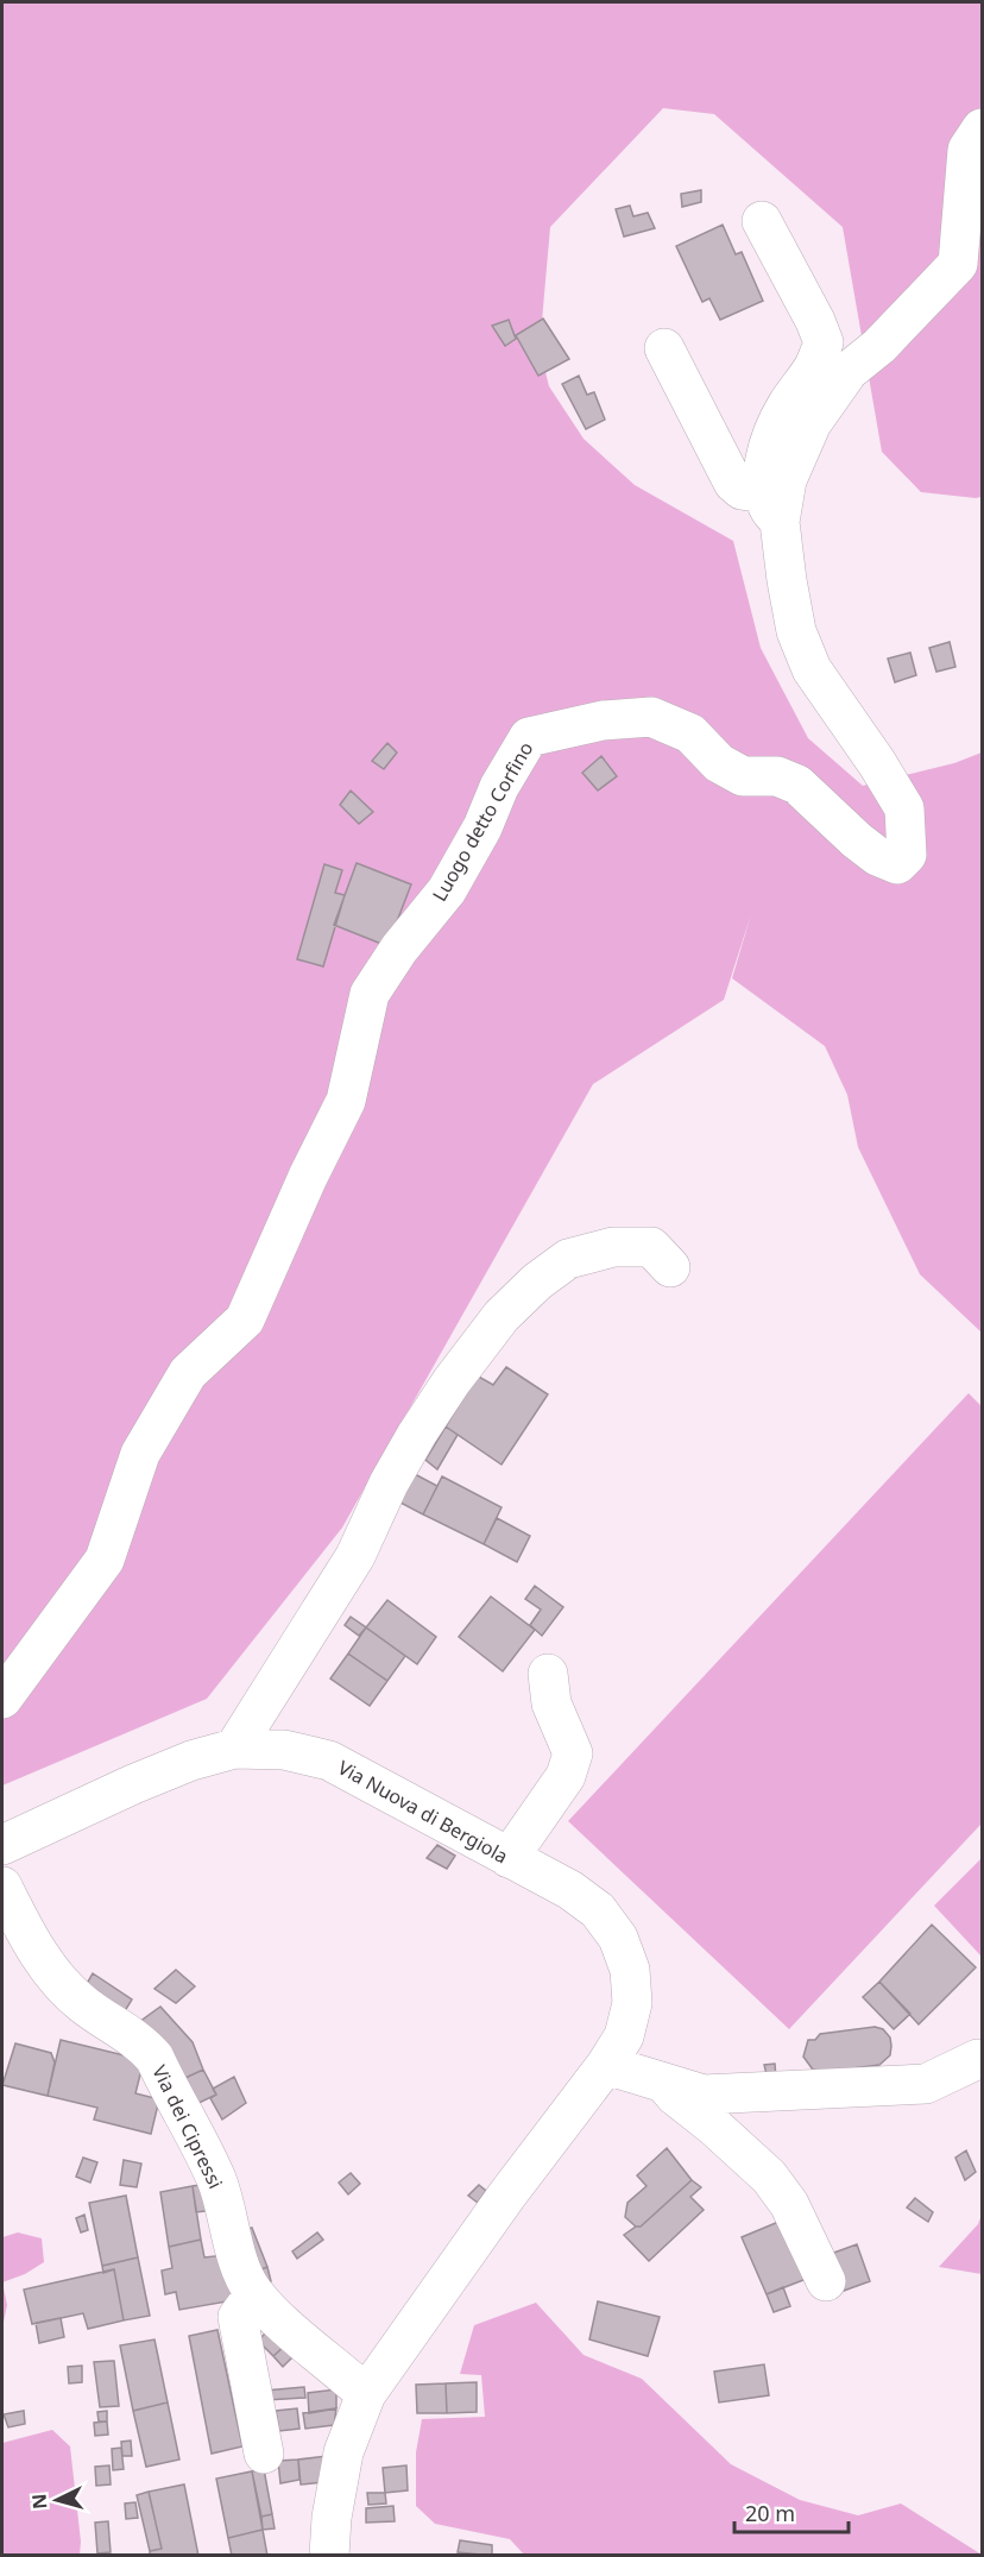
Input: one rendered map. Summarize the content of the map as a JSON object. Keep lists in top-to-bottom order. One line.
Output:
{"streets":{"street":["Luogo detto Corfino","Via Nuova di Bergiola","Via dei Cipressi"]},"crossings":[["Via Nuova di Bergiola","Via dei Cipressi"]],"scale_bar":"20 m","north":"left"}
